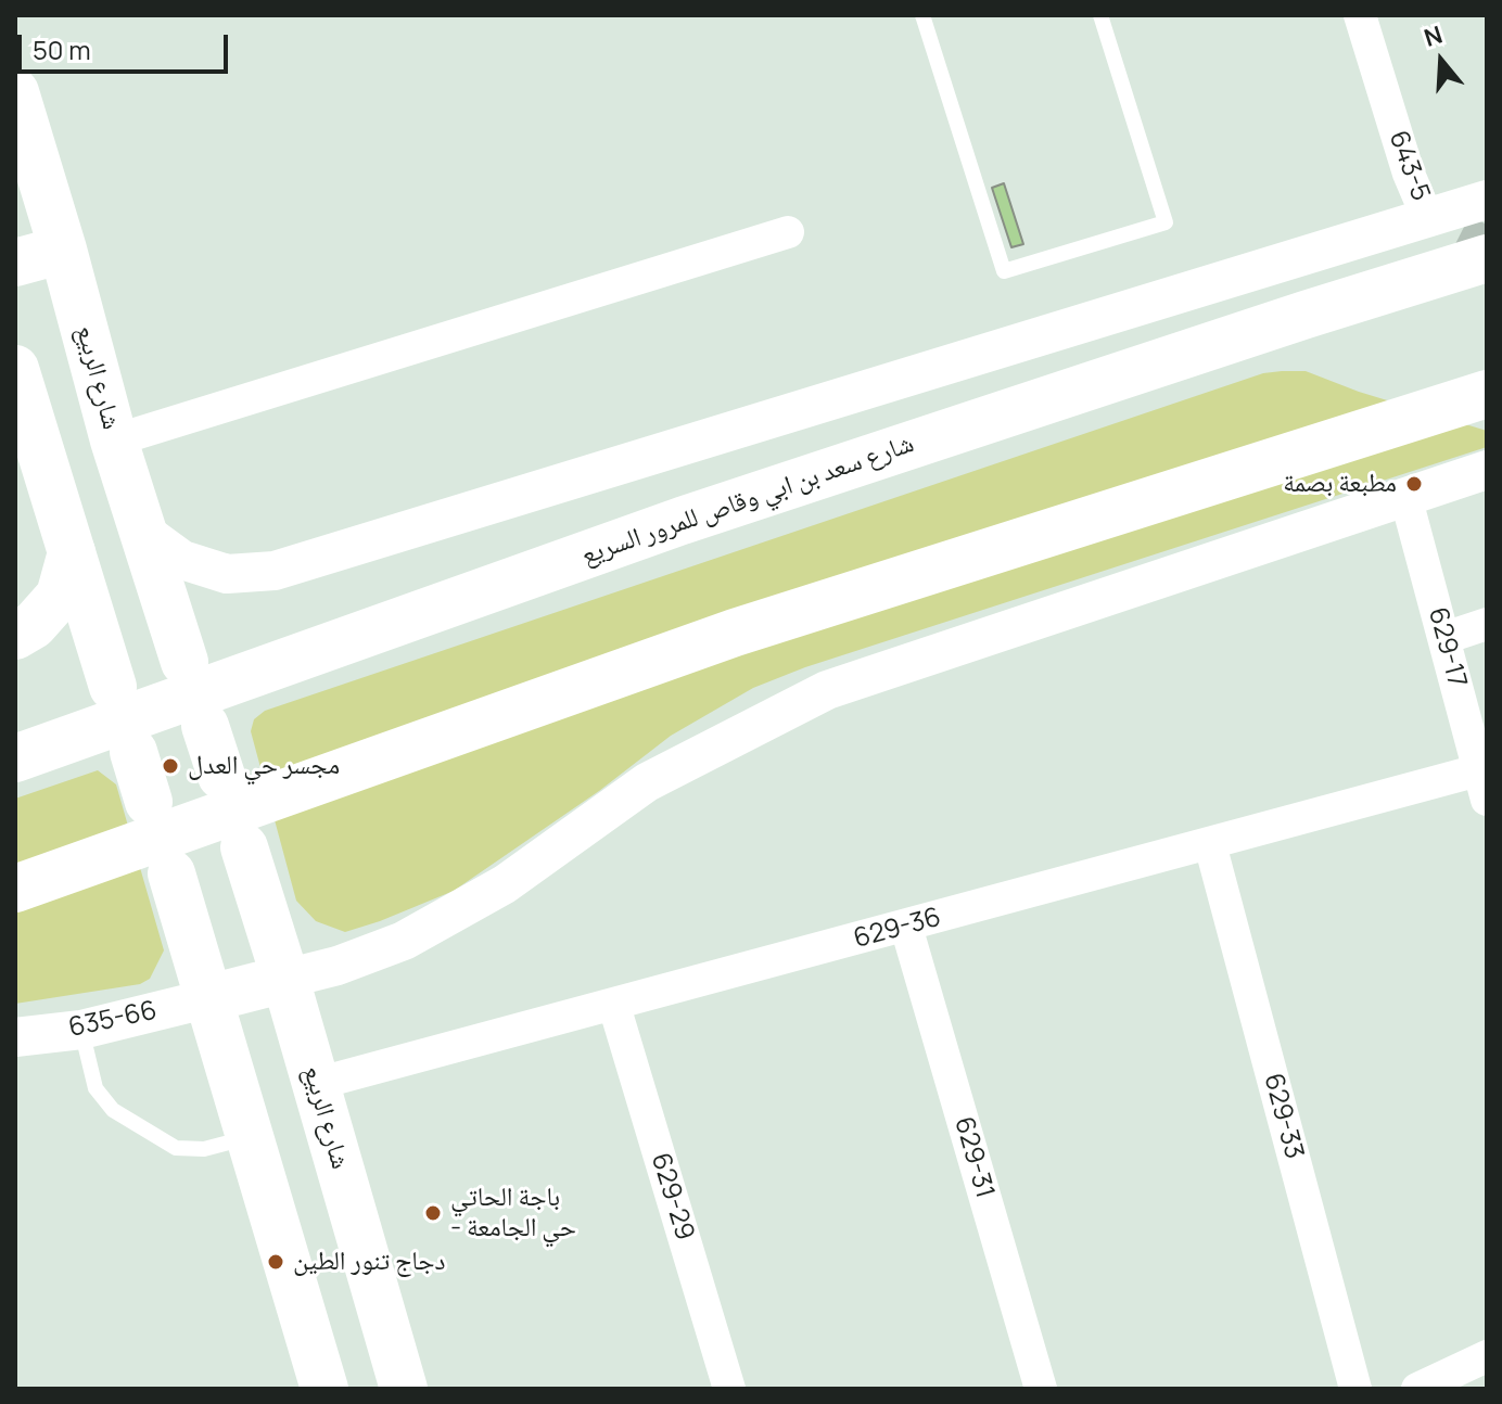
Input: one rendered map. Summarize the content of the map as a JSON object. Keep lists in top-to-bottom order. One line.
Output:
{"streets":{"main road":["شارع الربيع","شارع سعد بن ابي وقاص للمرور السريع"],"street":["643-5","629-17","629-36","635-66","629-33","629-31","629-29"]},"crossings":[["643-5","شارع سعد بن ابي وقاص للمرور السريع"],["شارع الربيع","629-36"],["629-17","629-36"],["629-36","629-33"],["629-36","629-31"],["629-36","629-29"]],"places":["مطبعة بصمة","مجسر حي العدل","باجة الحاتي - حي الجامعة","دجاج تنور الطين"],"scale_bar":"50 m","north":"top"}
